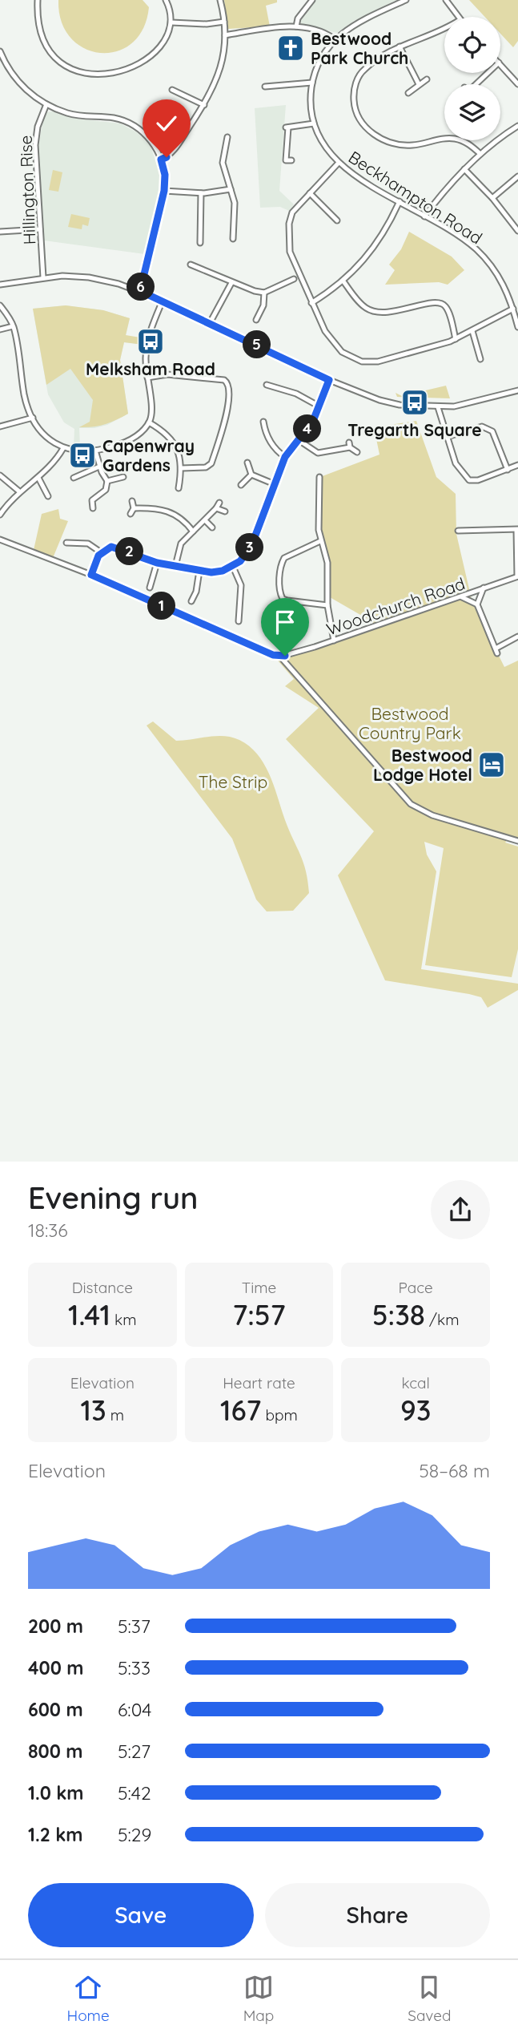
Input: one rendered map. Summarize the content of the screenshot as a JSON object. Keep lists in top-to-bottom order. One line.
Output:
{"streets":{"street":["Hillington Rise","Beckhampton Road","Woodchurch Road"]},"parks":["Bestwood Country Park","The Strip"],"places":{"church":["Bestwood Park Church"],"bus stop":["Melksham Road","Tregarth Square","Capenwray Gardens"],"hotel":["Bestwood Lodge Hotel"]},"page":{"pins":["6","5","4","3","2","1"],"heading":["Evening run","18:36"],"stats":[["Distance","1.41 km"],["Time","7:57"],["Pace","5:38 /km"],["Elevation","13 m"],["Heart rate","167 bpm"],["kcal","93"]],"chart":["Elevation","58–68 m"],"list":[{"name":"200 m","note":"5:37"},{"name":"400 m","note":"5:33"},{"name":"600 m","note":"6:04"},{"name":"800 m","note":"5:27"},{"name":"1.0 km","note":"5:42"},{"name":"1.2 km","note":"5:29"}],"buttons":["Save","Share"],"tabs":["Home","Map","Saved"]}}
